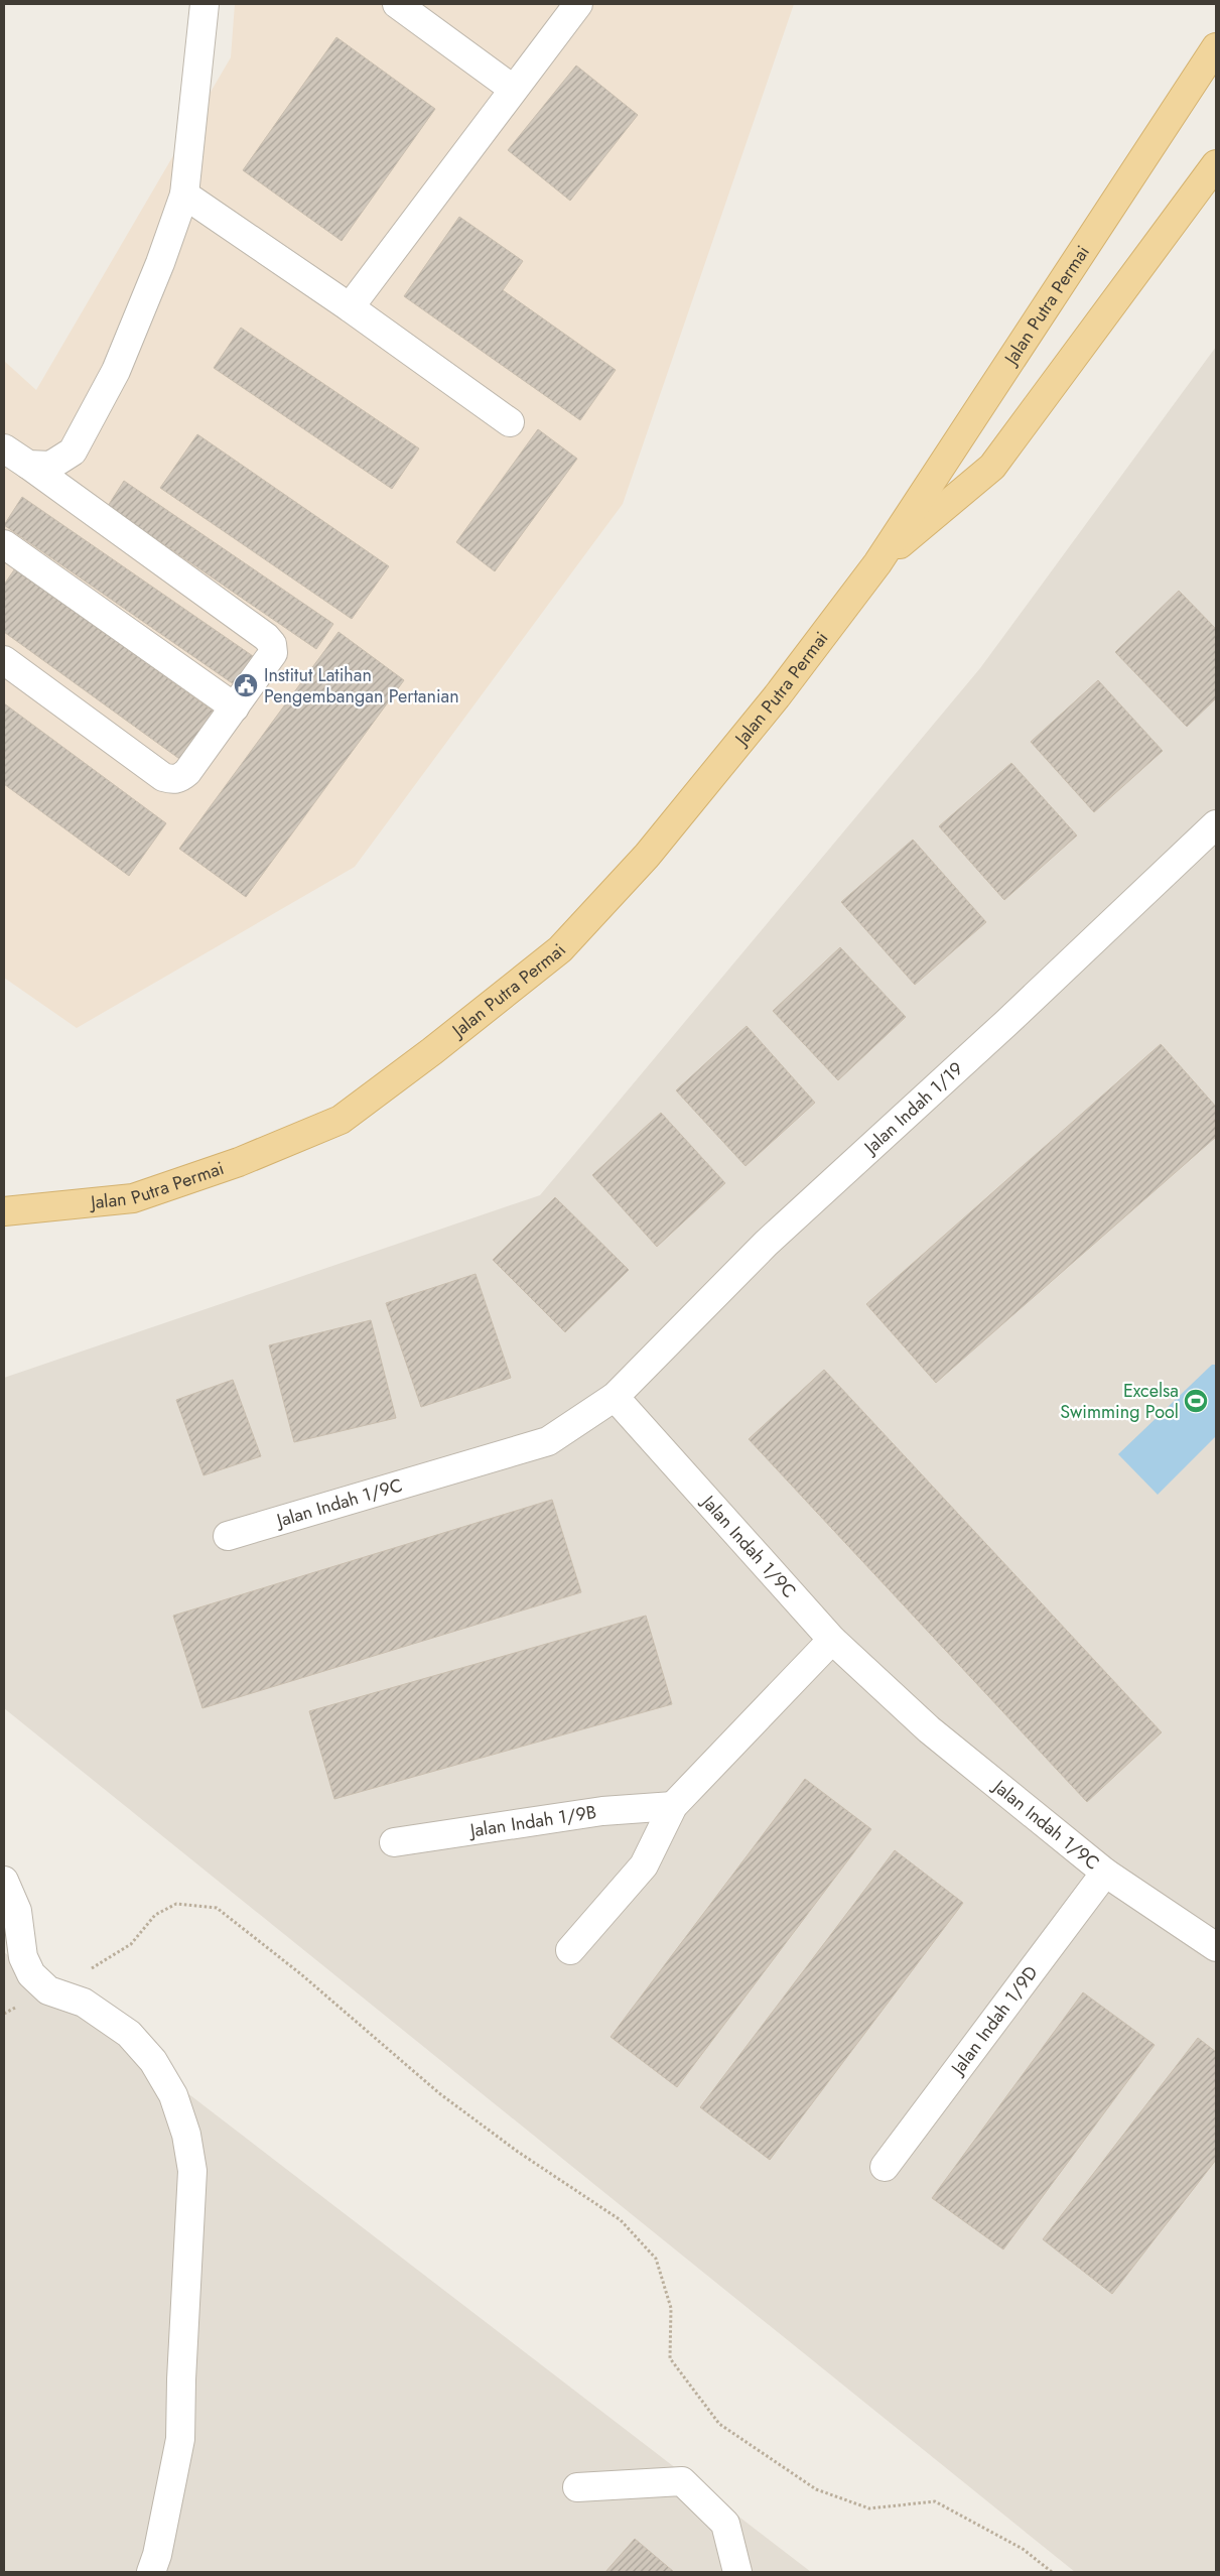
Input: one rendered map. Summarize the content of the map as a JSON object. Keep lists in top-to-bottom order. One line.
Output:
{"streets":{"main road":["Jalan Putra Permai"],"street":["Jalan Indah 1/19","Jalan Indah 1/9C","Jalan Indah 1/9B","Jalan Indah 1/9D"]},"crossings":[["Jalan Indah 1/19","Jalan Indah 1/9C"],["Jalan Indah 1/9C","Jalan Indah 1/9D"]],"places":{"public building":["Institut Latihan Pengembangan Pertanian"],"sports":["Excelsa Swimming Pool"]}}
